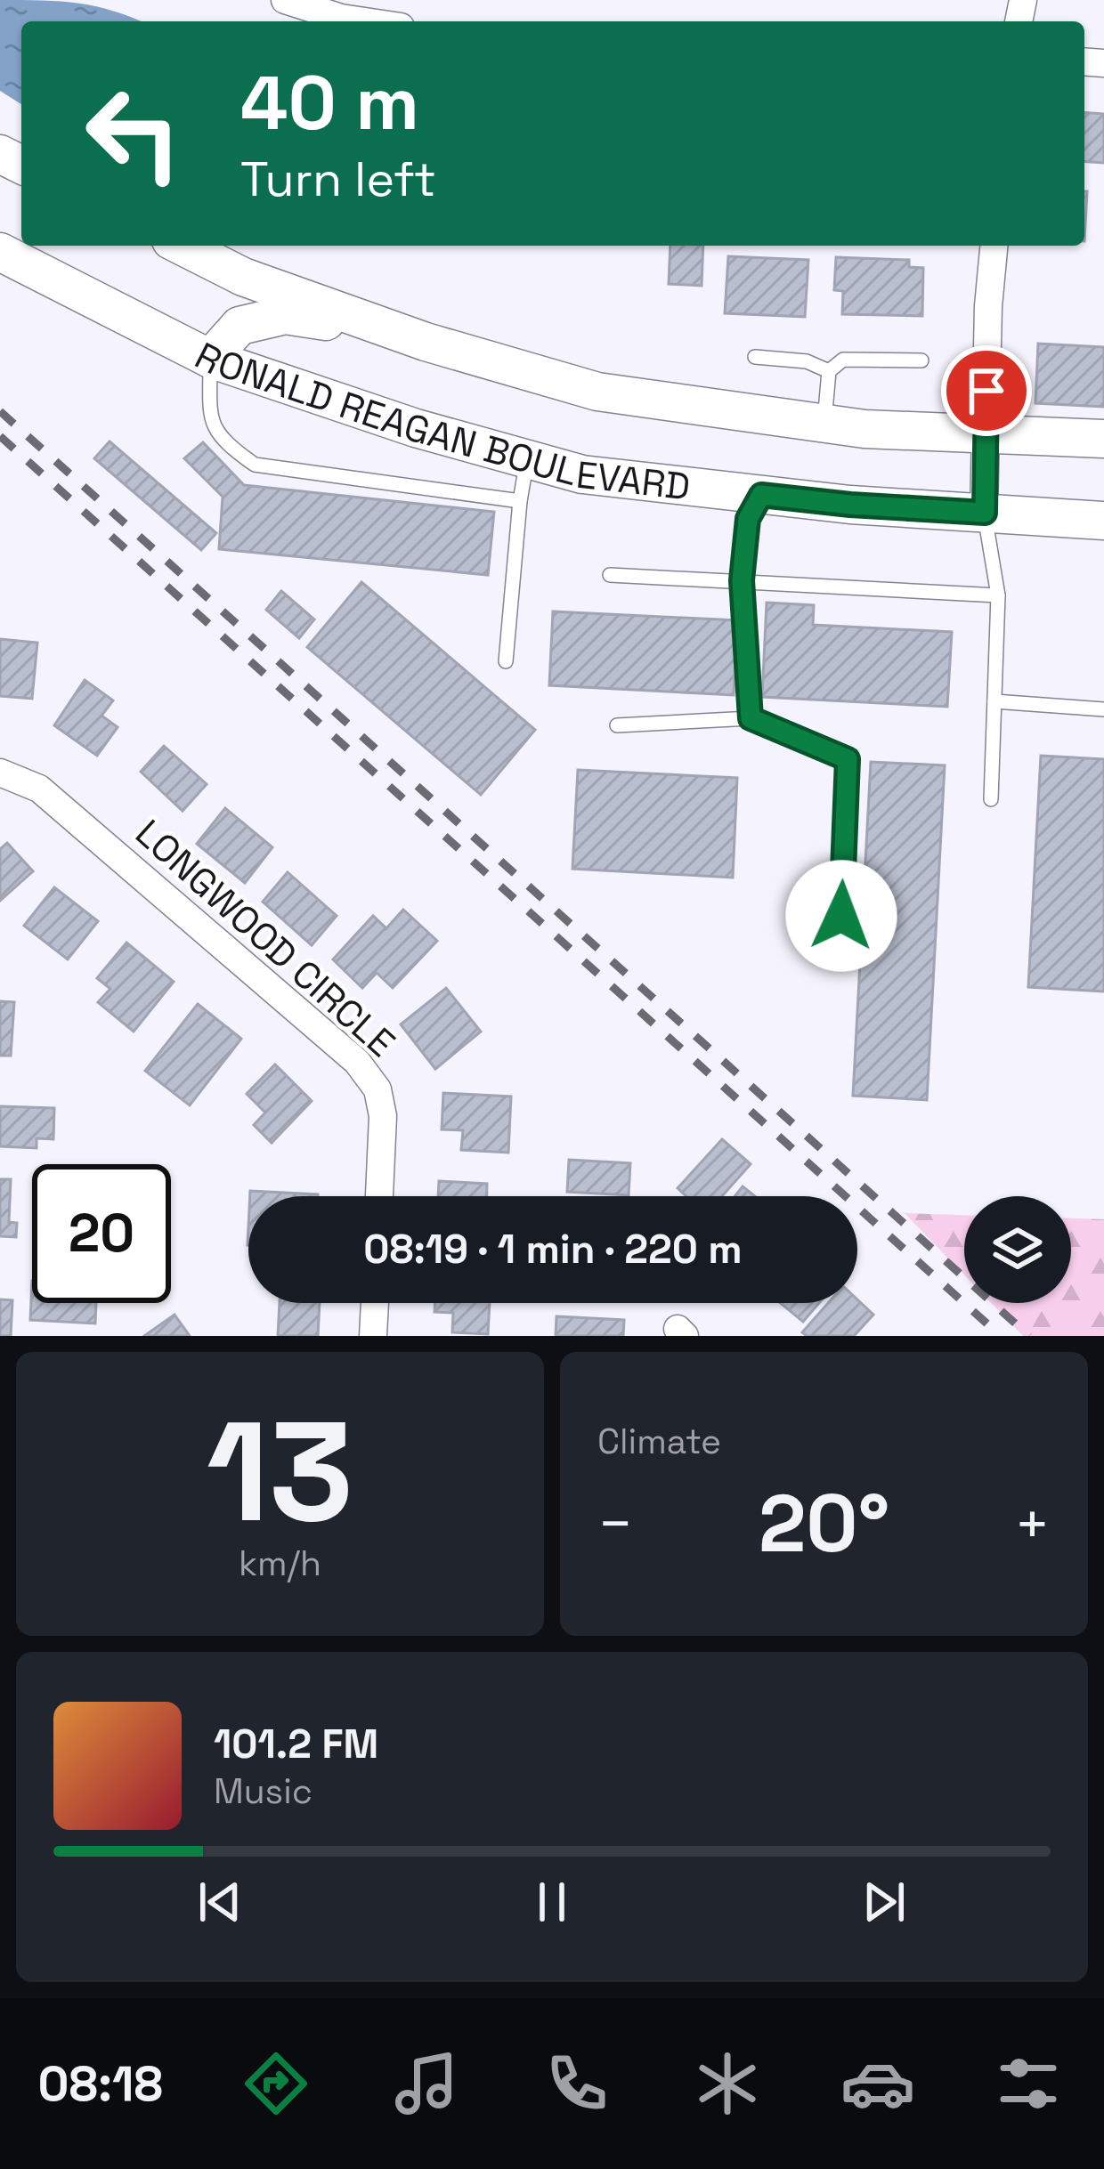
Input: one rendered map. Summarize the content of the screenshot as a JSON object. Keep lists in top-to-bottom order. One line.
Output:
{"streets":{"main road":["RONALD REAGAN BOULEVARD"],"street":["LONGWOOD CIRCLE"]},"page":{"turn":["40 m","Turn left"],"limit":"20","trip":"08:19 · 1 min · 220 m","tile":[["13","km/h"],"Climate"],"heat":["−","20°","+"],"song":["101.2 FM","Music"],"tabs":"08:18"}}
